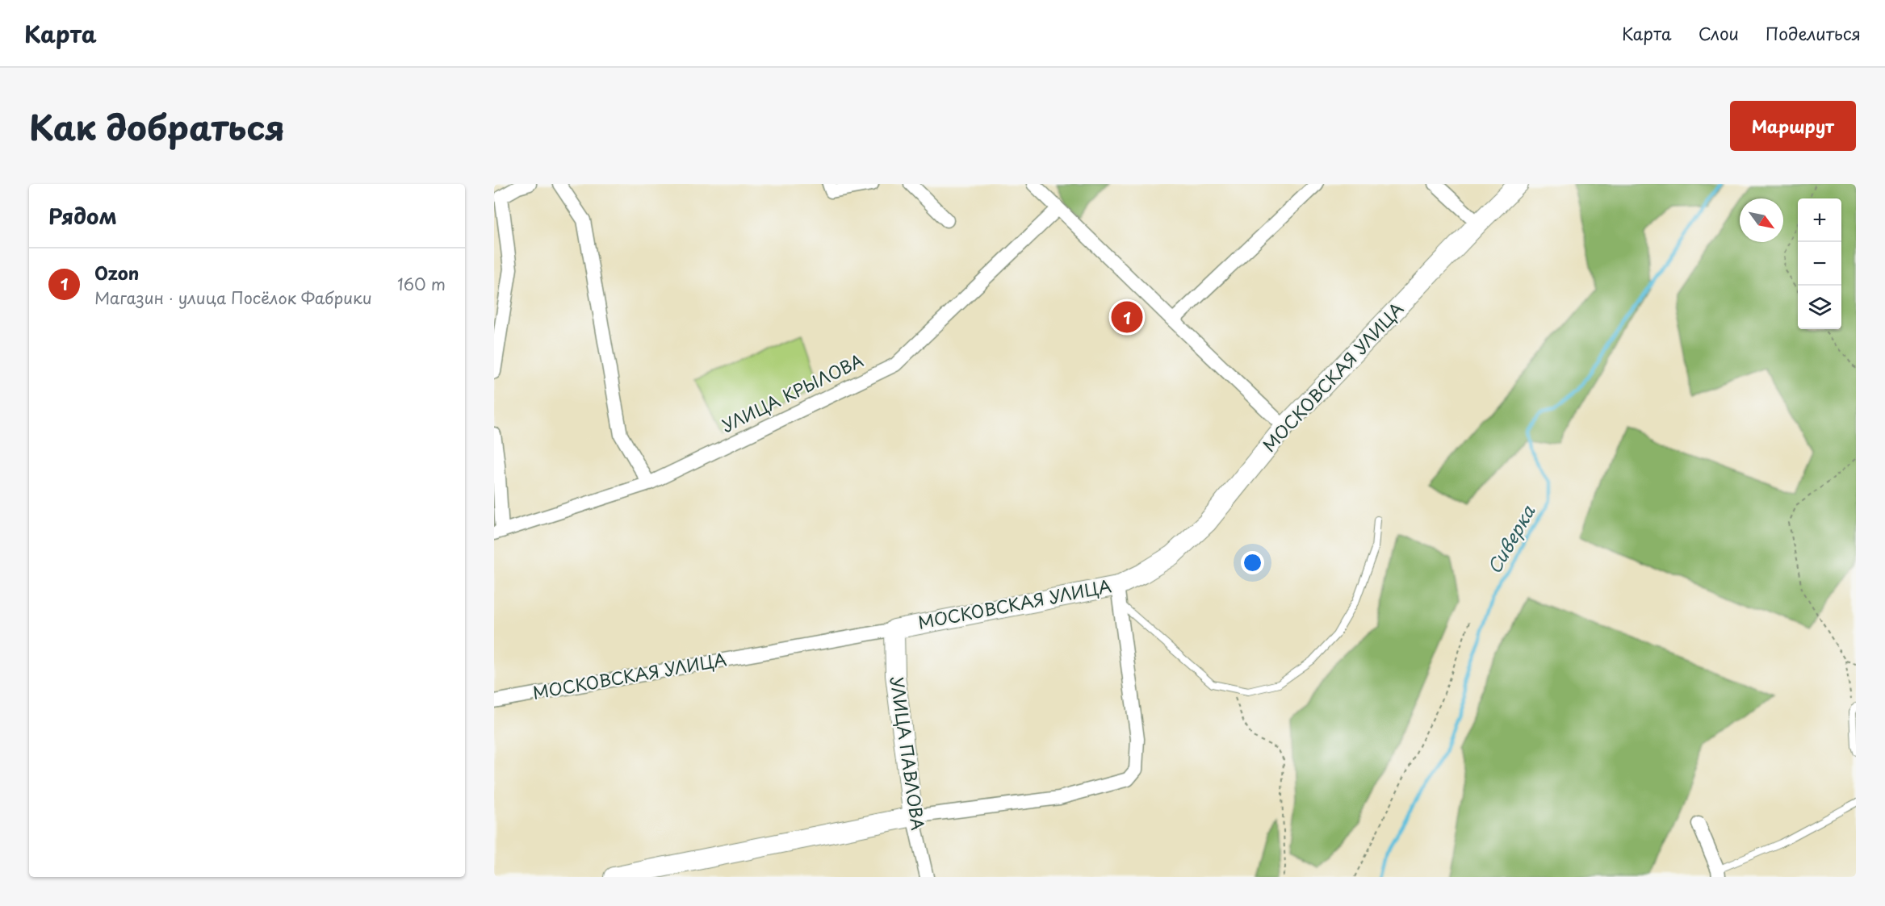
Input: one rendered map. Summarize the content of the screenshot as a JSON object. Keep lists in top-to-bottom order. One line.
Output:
{"streets":{"main road":["МОСКОВСКАЯ УЛИЦА","УЛИЦА ПАВЛОВА"],"street":["УЛИЦА КРЫЛОВА"]},"crossings":[["МОСКОВСКАЯ УЛИЦА","УЛИЦА ПАВЛОВА"]],"water":["Сиверка"],"north":"bottom right","page":{"header":"Карта","nav":["Карта","Слои","Поделиться"],"title":"Как добраться","buttons":"Маршрут","heading":"Рядом","map_buttons":["+","−"],"list":[{"mark":"1","name":"Ozon","note":"Магазин · улица Посёлок Фабрики","value":"160 m"}],"pins":"1"}}
